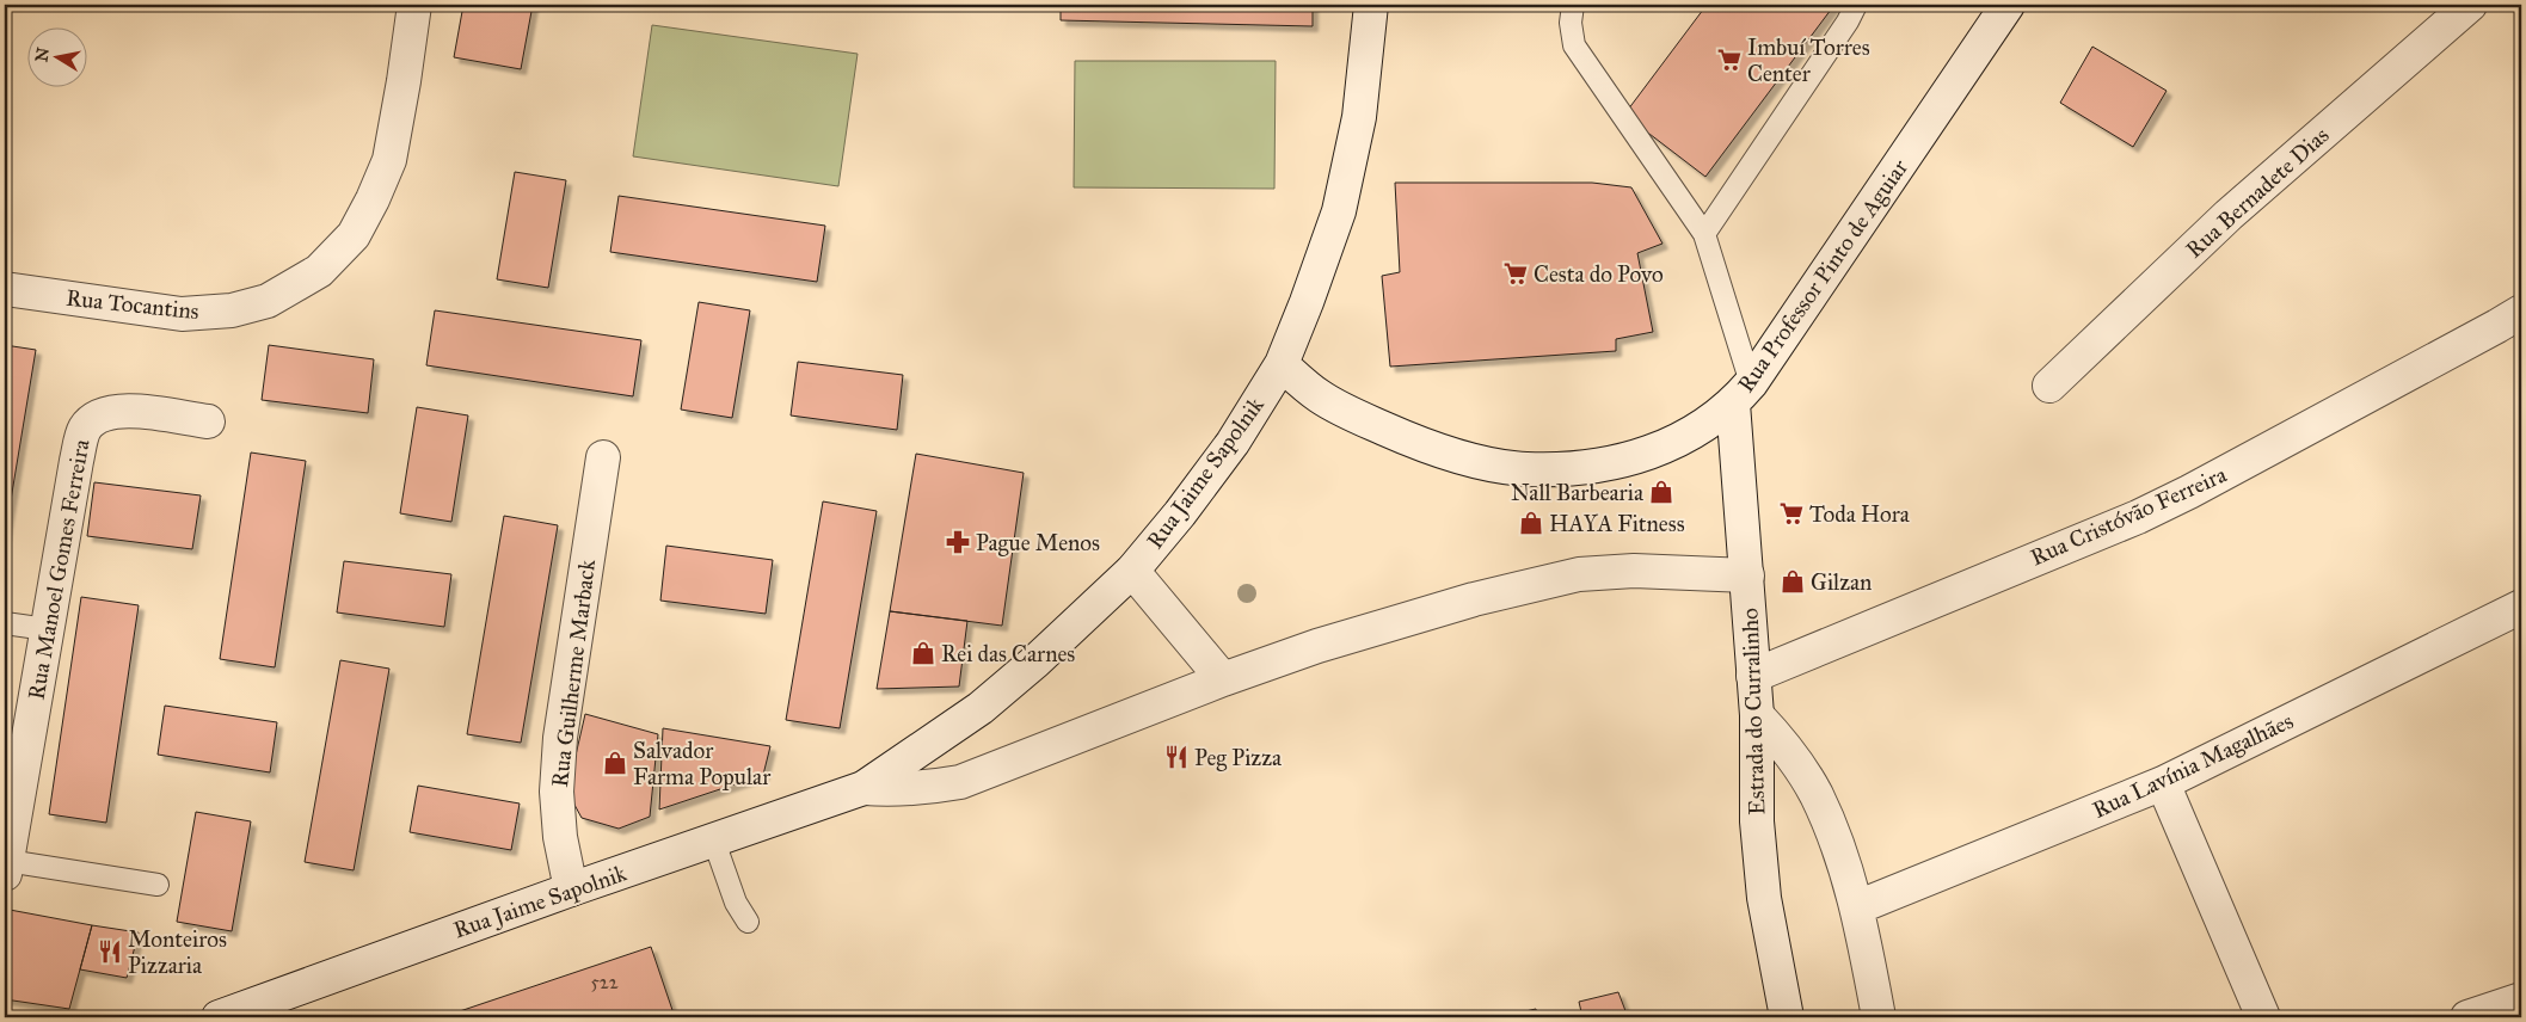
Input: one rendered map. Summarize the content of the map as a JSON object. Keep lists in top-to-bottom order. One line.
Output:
{"streets":{"street":["Rua Bernadete Dias","Rua Professor Pinto de Aguiar","Rua Tocantins","Rua Jaime Sapolnik","Rua Cristóvão Ferreira","Rua Manoel Gomes Ferreira","Rua Guilherme Marback","Estrada do Curralinho","Rua Lavínia Magalhães"]},"crossings":[["Rua Professor Pinto de Aguiar","Rua Jaime Sapolnik"],["Rua Professor Pinto de Aguiar","Estrada do Curralinho"],["Rua Jaime Sapolnik","Rua Guilherme Marback"],["Rua Jaime Sapolnik","Estrada do Curralinho"],["Rua Cristóvão Ferreira","Estrada do Curralinho"]],"places":{"supermarket":["Imbuí Torres Center","Cesta do Povo","Toda Hora"],"shop":["Nall Barbearia","HAYA Fitness","Gilzan","Rei das Carnes","Salvador Farma Popular"],"pharmacy":["Pague Menos"],"restaurant":["Peg Pizza","Monteiros Pizzaria"]},"house_numbers":["522"],"north":"left"}
